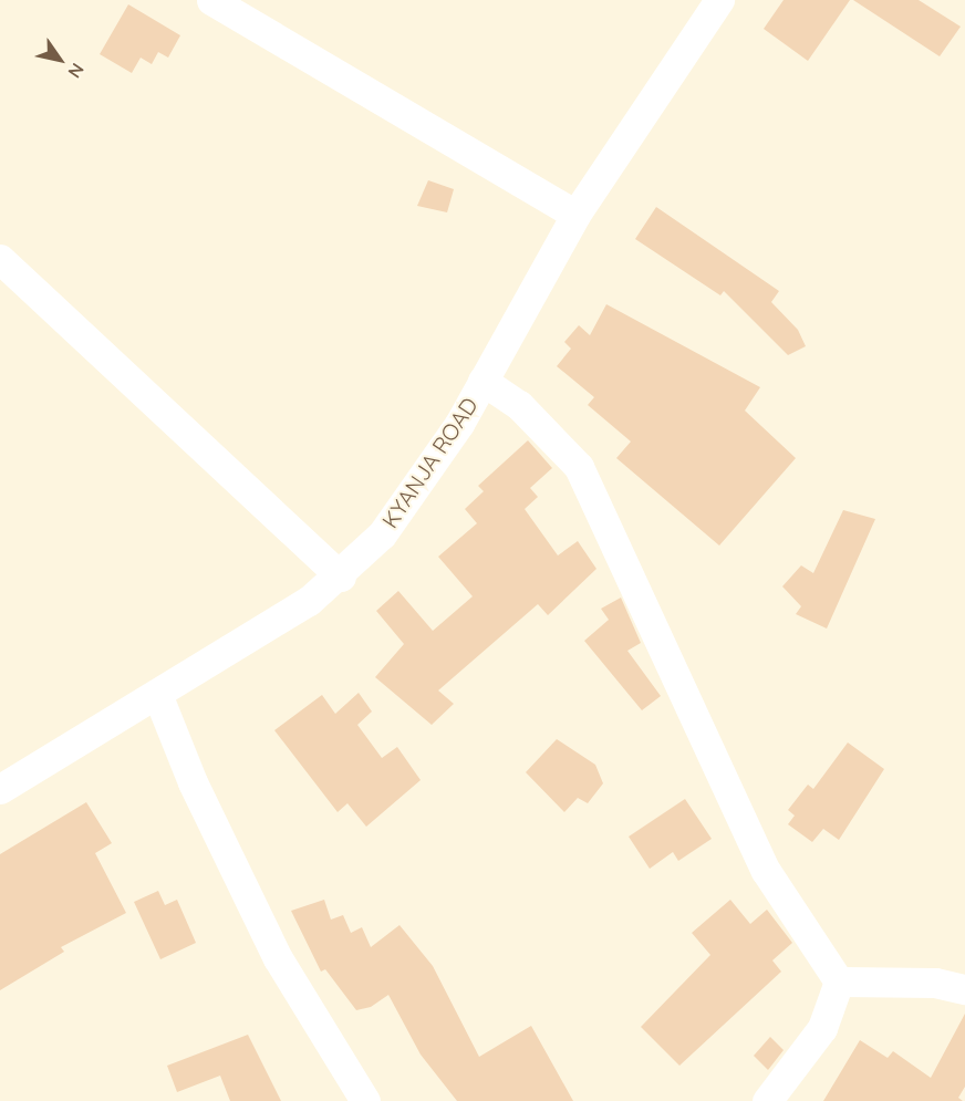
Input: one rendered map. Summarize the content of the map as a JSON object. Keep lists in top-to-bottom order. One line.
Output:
{"streets":{"street":["KYANJA ROAD"]},"north":"bottom right"}
